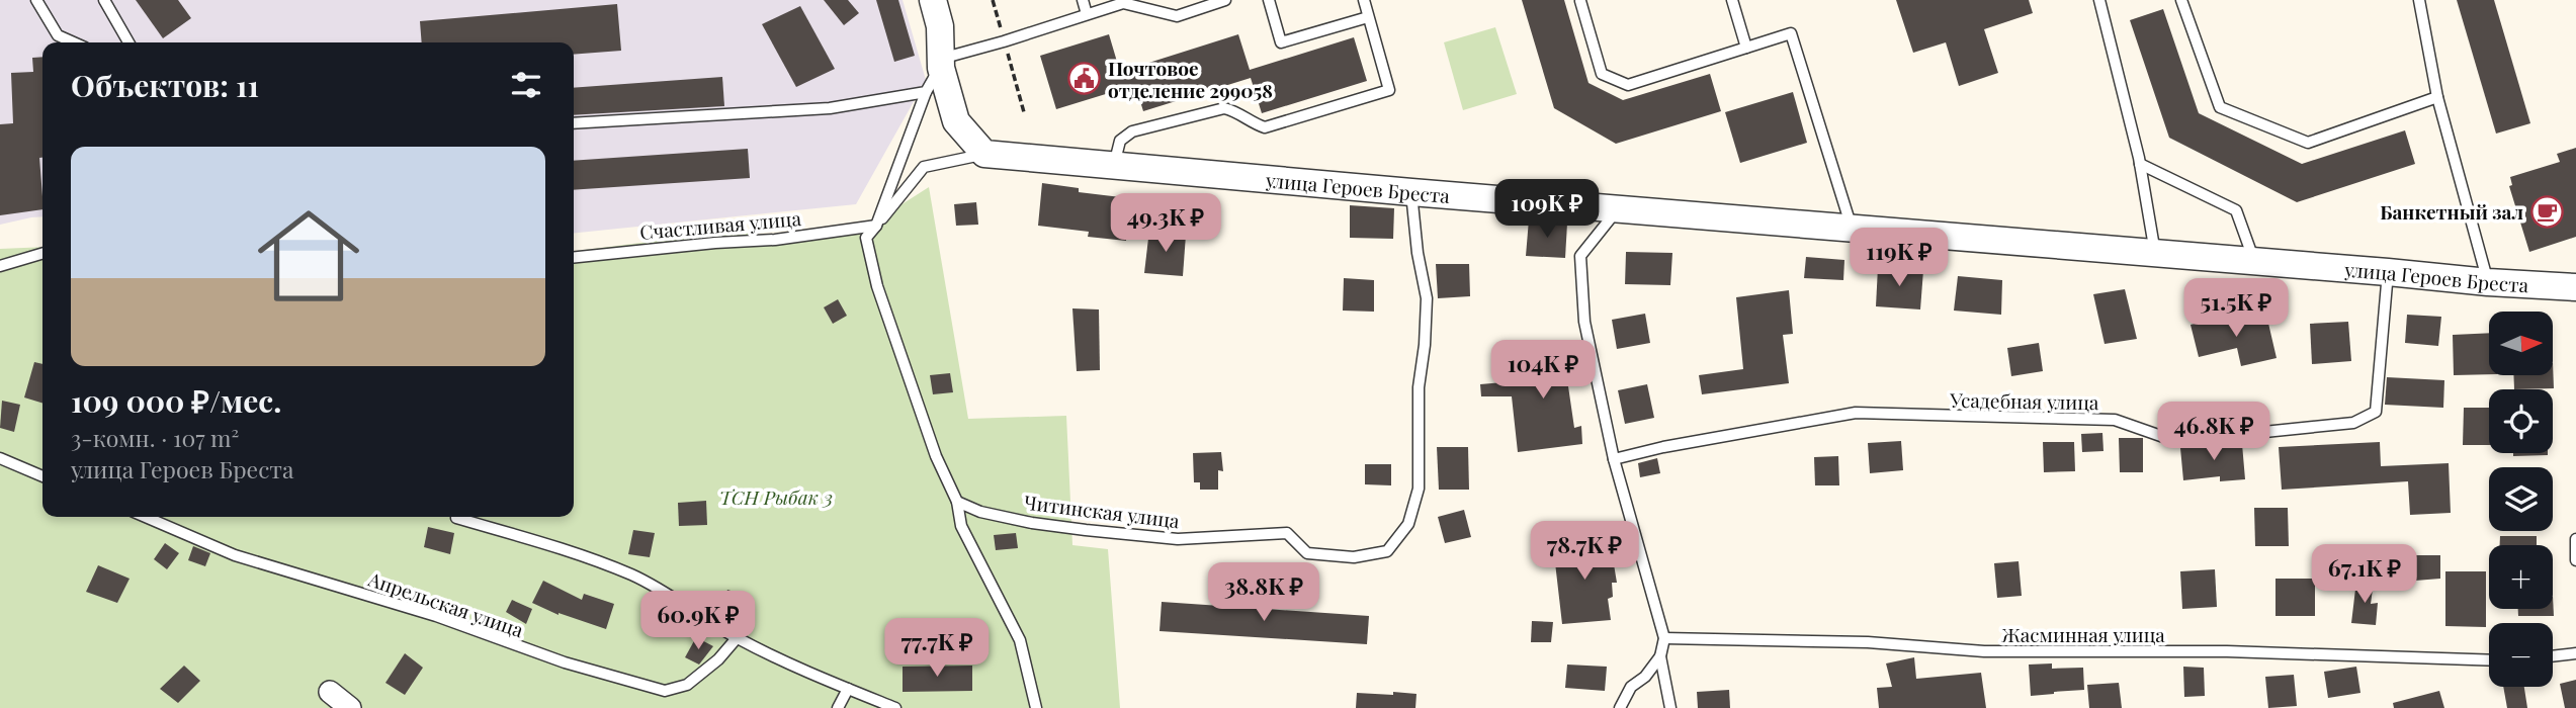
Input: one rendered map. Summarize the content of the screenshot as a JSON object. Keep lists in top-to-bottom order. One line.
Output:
{"streets":{"street":["улица Героев Бреста"],"lane":["Счастливая улица","Усадебная улица","Читинская улица","Апрельская улица","Жасминная улица"]},"crossings":[["улица Героев Бреста","Усадебная улица"],["улица Героев Бреста","Читинская улица"]],"parks":["ТСН Рыбак 3"],"places":{"public building":["Почтовое отделение 299058"],"cafe":["Банкетный зал"]},"north":"right","page":{"heading":"Объектов: 11","list":[{"name":"109 000 ₽/мес.","note":"3-комн. · 107 m² · улица Героев Бреста"}],"price":["109K ₽","49.3K ₽","119K ₽","51.5K ₽","104K ₽","46.8K ₽","78.7K ₽","67.1K ₽","38.8K ₽","60.9K ₽","77.7K ₽"],"map_buttons":["+","−"]}}
